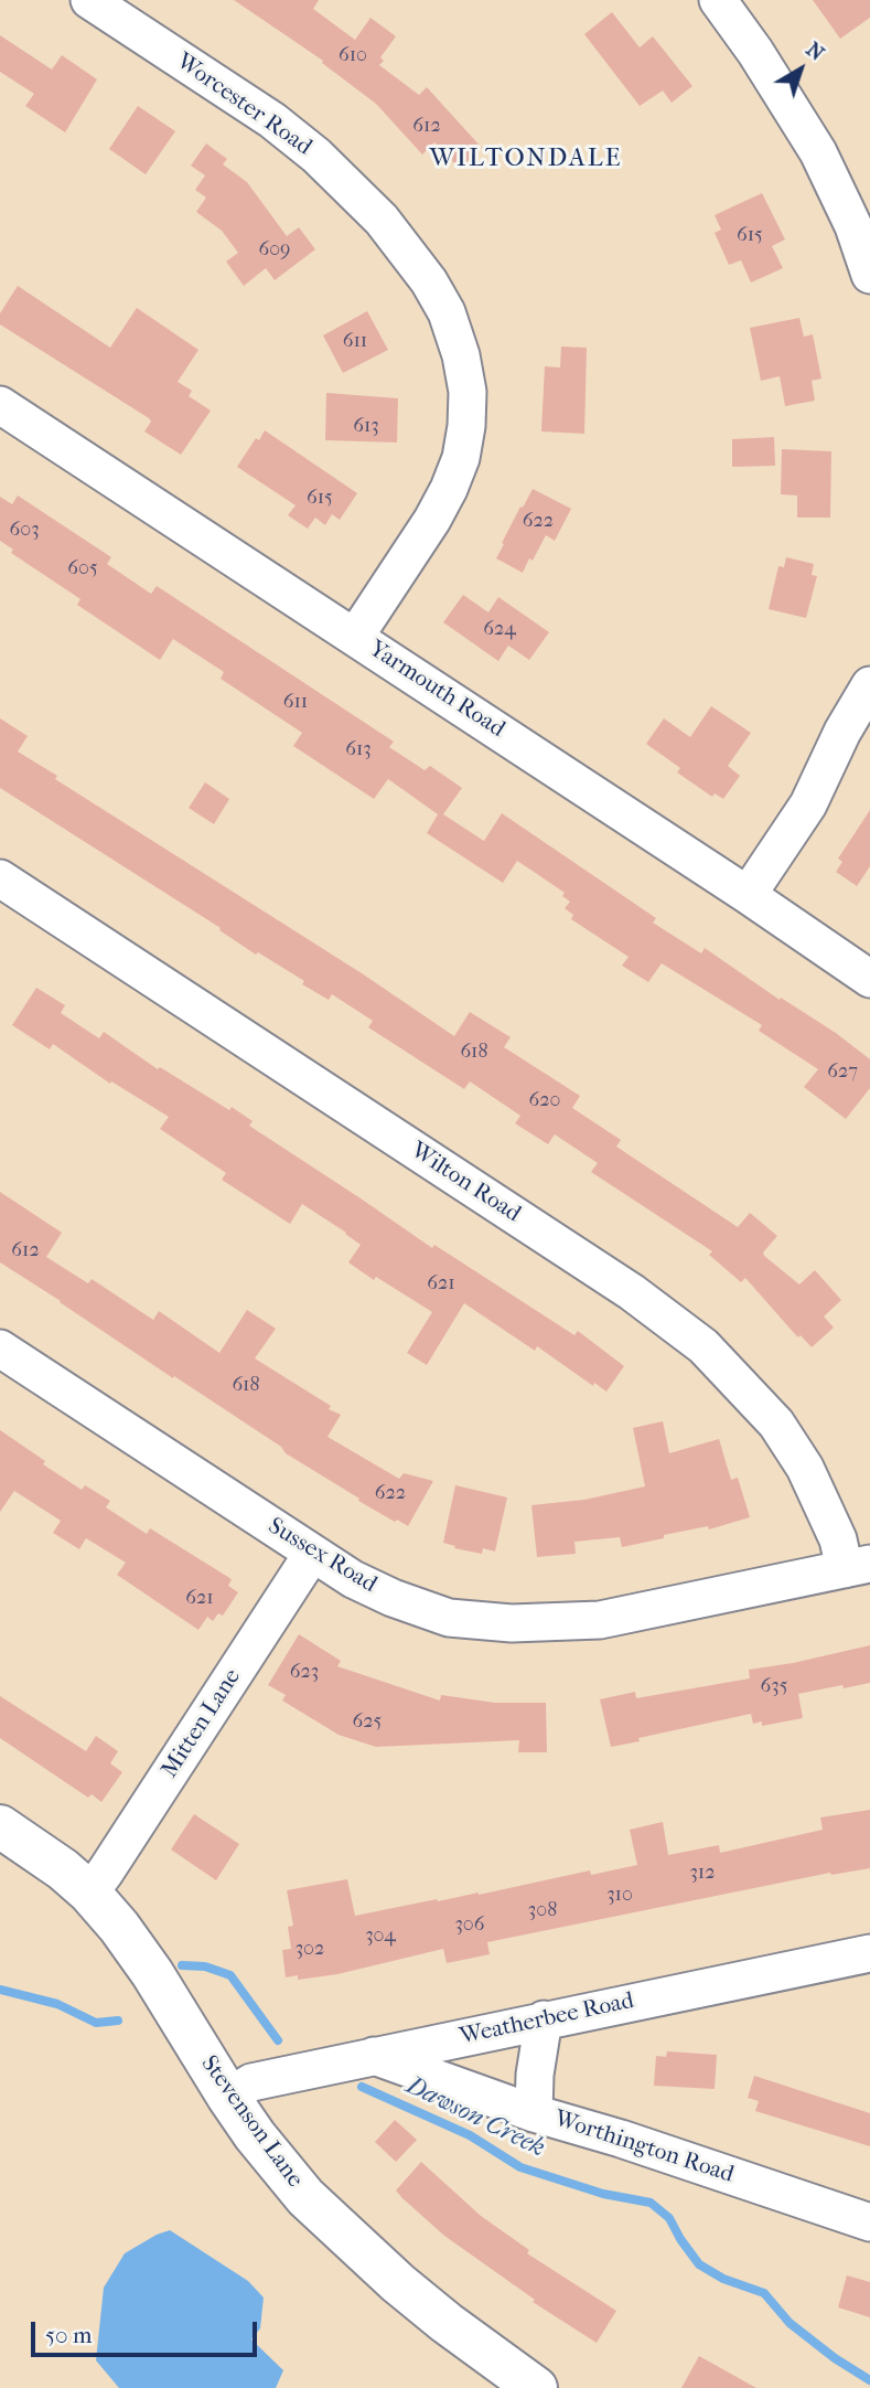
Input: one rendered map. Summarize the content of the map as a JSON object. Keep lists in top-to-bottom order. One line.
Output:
{"streets":{"street":["Worcester Road","Yarmouth Road","Wilton Road","Sussex Road","Mitten Lane","Weatherbee Road","Stevenson Lane","Worthington Road"]},"crossings":[["Worcester Road","Yarmouth Road"],["Wilton Road","Sussex Road"],["Sussex Road","Mitten Lane"],["Mitten Lane","Stevenson Lane"],["Weatherbee Road","Stevenson Lane"],["Weatherbee Road","Worthington Road"]],"districts":["WILTONDALE"],"water":["Dawson Creek"],"house_numbers":["610","612","615","609","611","613","615","622","603","605","624","611","613","618","627","620","612","621","618","622","621","623","635","625","312","310","308","306","304","302"],"scale_bar":"50 m","north":"top right"}
